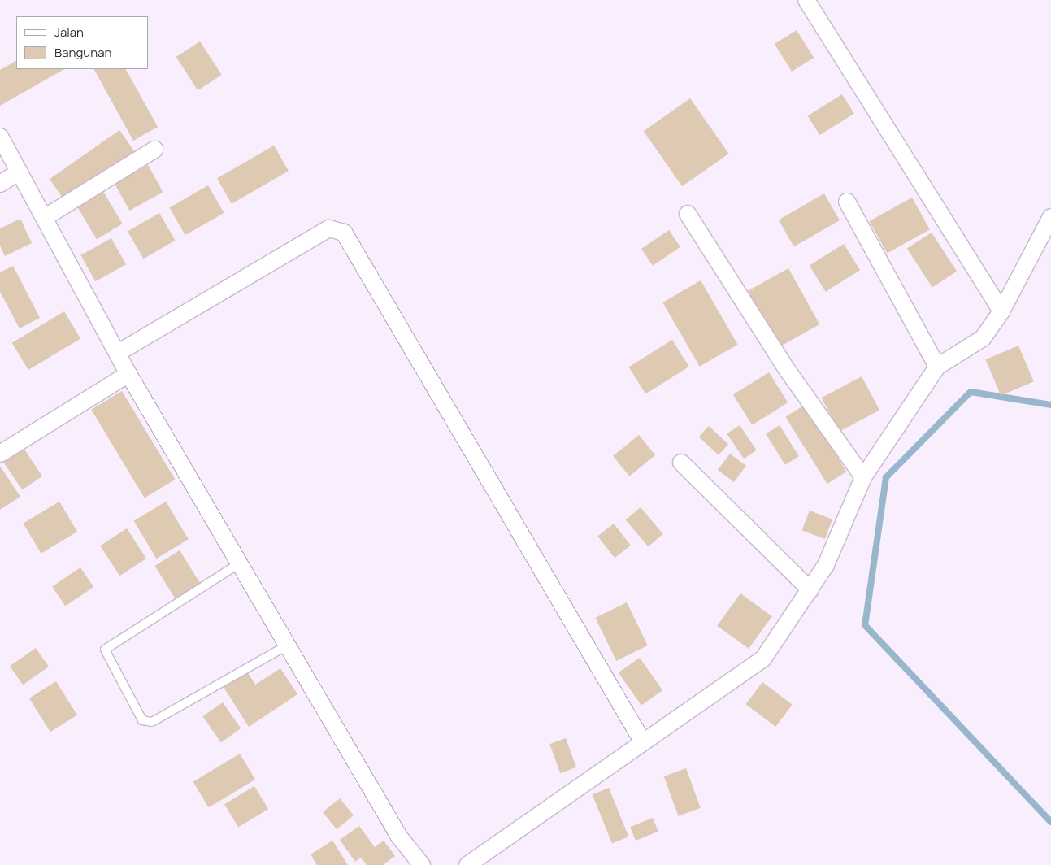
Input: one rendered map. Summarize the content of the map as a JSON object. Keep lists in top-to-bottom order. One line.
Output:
{"legend":["Jalan","Bangunan"]}
